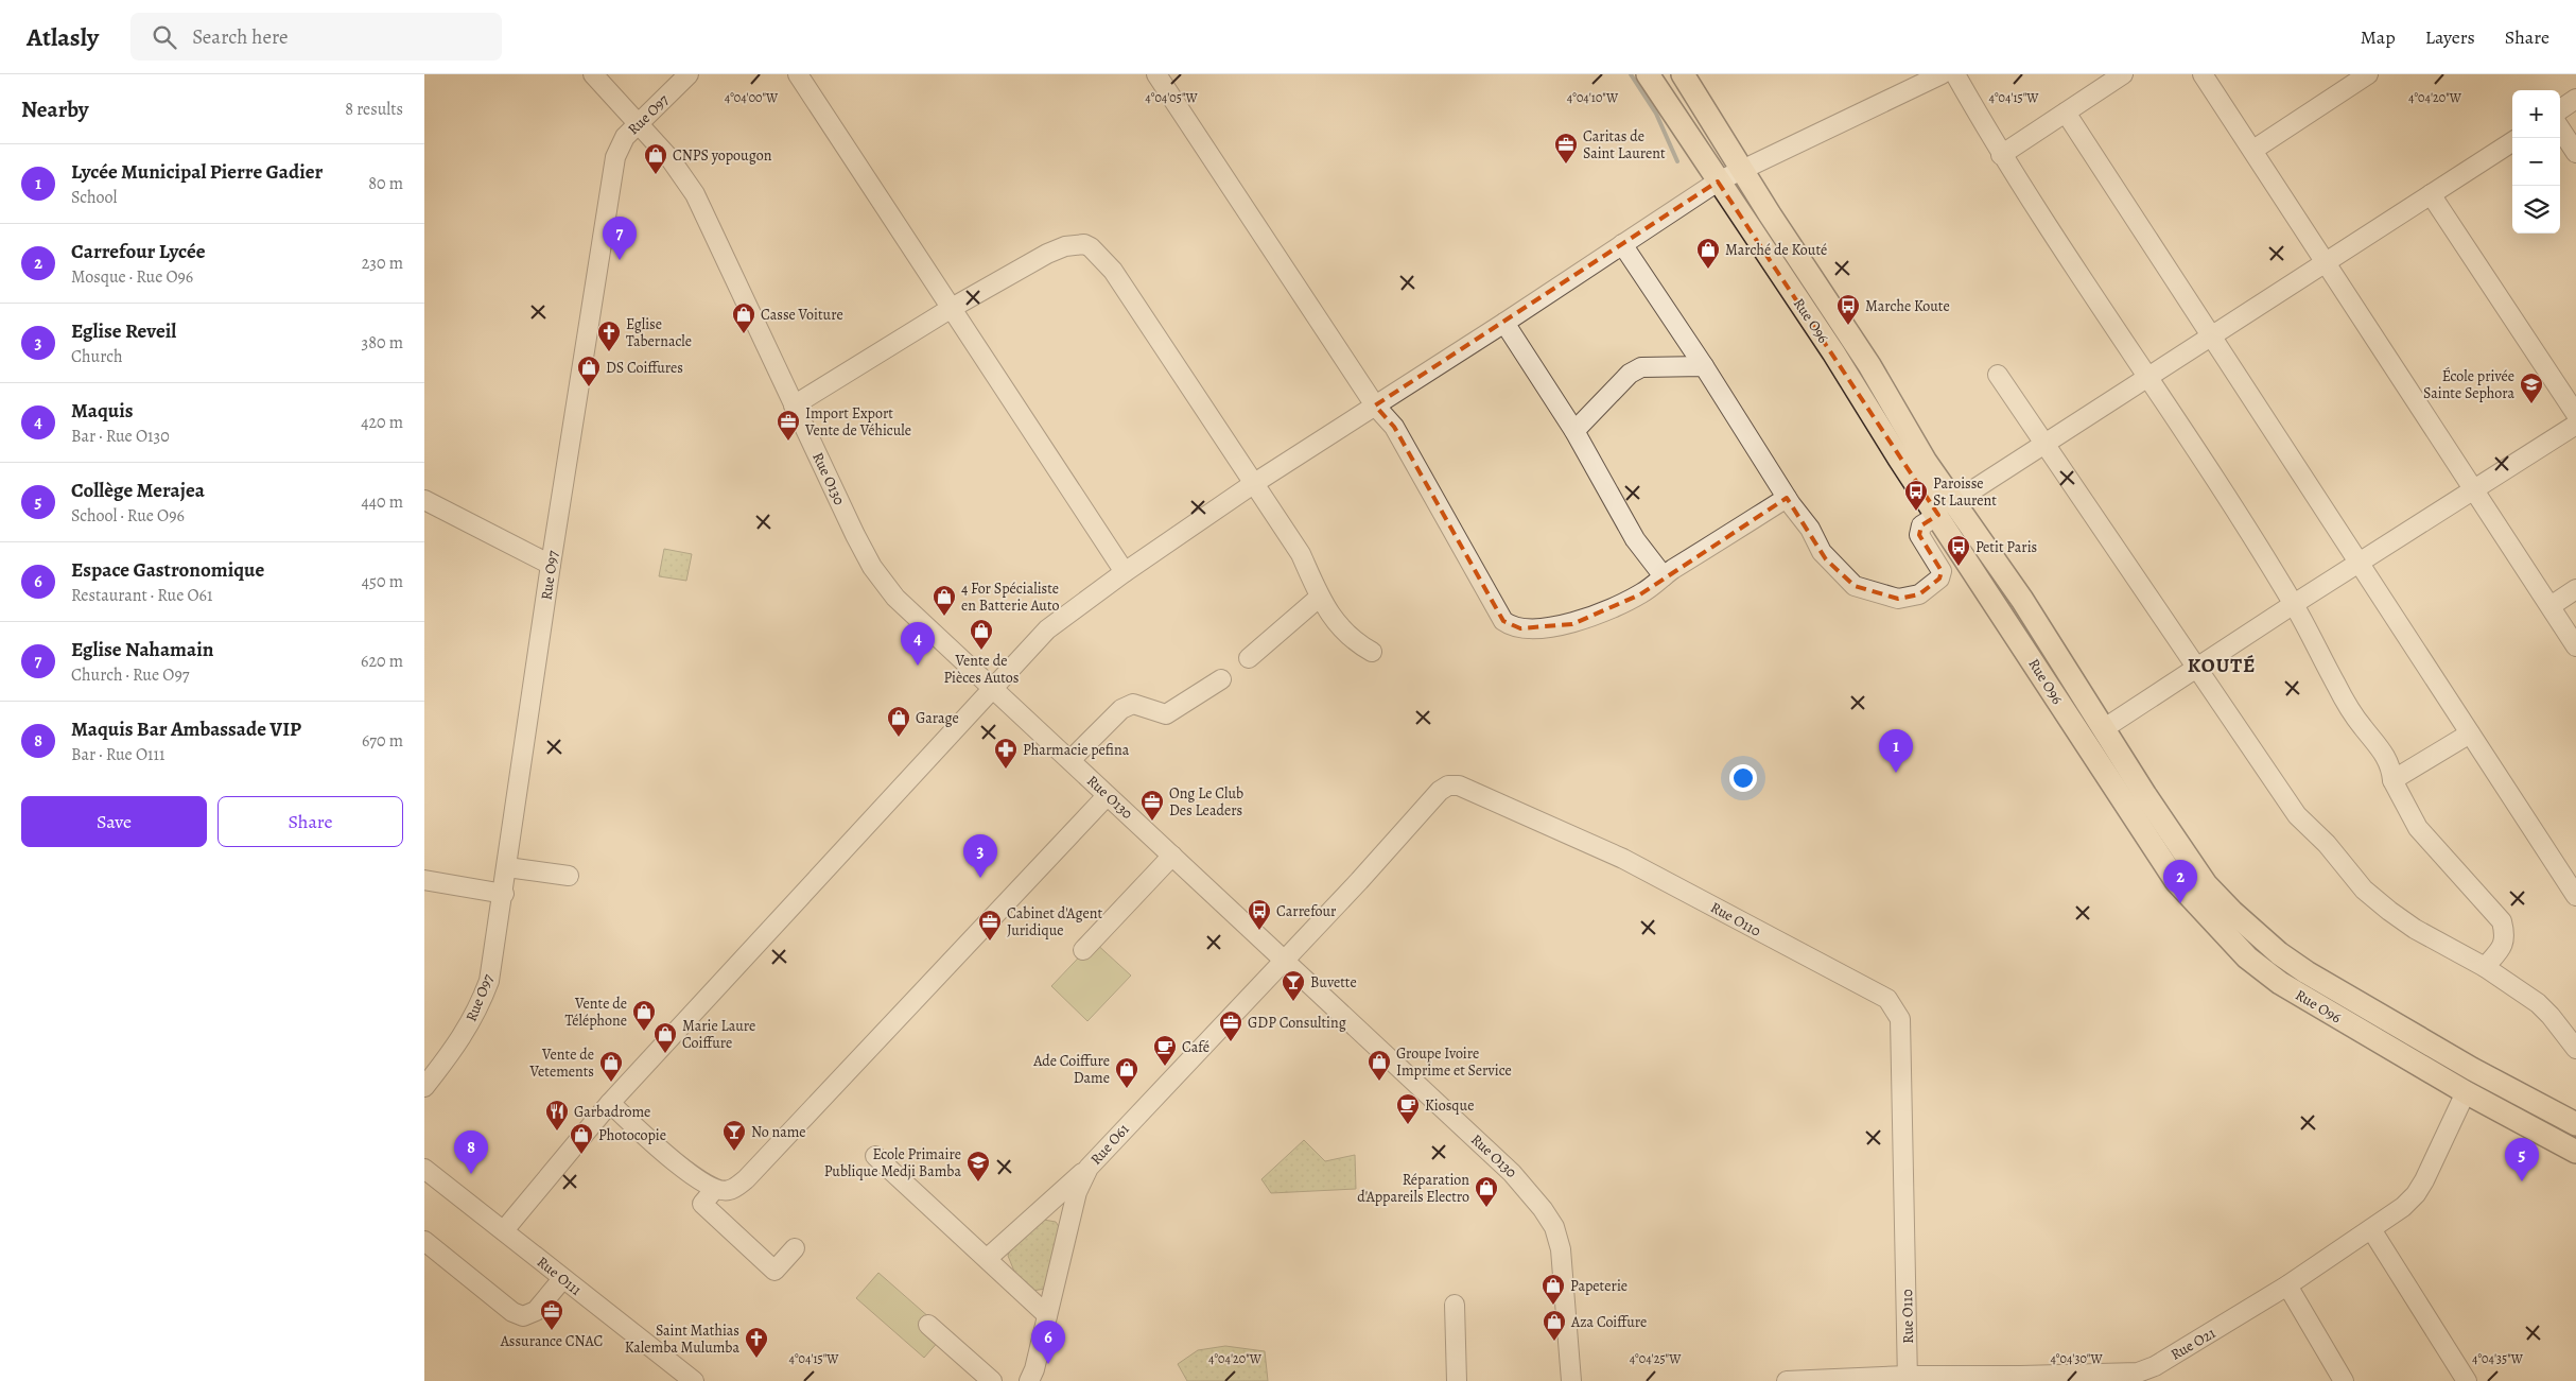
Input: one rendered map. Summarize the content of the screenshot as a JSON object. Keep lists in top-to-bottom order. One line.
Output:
{"streets":{"main road":["Rue O96"],"street":["Rue O97","Rue O130","Rue O110","Rue O61","Rue O111","Rue O21"]},"crossings":[["Rue O97","Rue O130"],["Rue O96","Rue O21"],["Rue O130","Rue O110"],["Rue O130","Rue O61"],["Rue O110","Rue O61"],["Rue O110","Rue O21"]],"districts":["KOUTÉ"],"places":{"office":["Caritas de Saint Laurent","Import Export Vente de Véhicule","Ong Le Club Des Leaders","Cabinet d'Agent Juridique","GDP Consulting","Assurance CNAC"],"shop":["CNPS yopougon","Marché de Kouté","Casse Voiture","DS Coiffures","4 For Spécialiste en Batterie Auto","Vente de Pièces Autos","Garage","Vente de Téléphone","Marie Laure Coiffure","Groupe Ivoire Imprime et Service","Vente de Vetements","Ade Coiffure Dame","Photocopie","Réparation d'Appareils Electro","Papeterie","Aza Coiffure"],"bus stop":["Marche Koute","Paroisse St Laurent","Petit Paris","Carrefour"],"church":["Eglise Tabernacle","Saint Mathias Kalemba Mulumba"],"school or university":["École privée Sainte Sephora","Ecole Primaire Publique Medji Bamba"],"pharmacy":["Pharmacie pefina"],"bar":["Buvette","No name"],"cafe":["Café","Kiosque"],"restaurant":["Garbadrome"]},"page":{"header":"Atlasly","search":"Search here","nav":["Map","Layers","Share"],"heading":["Nearby","8 results"],"map_buttons":["+","−"],"list":[{"mark":"1","name":"Lycée Municipal Pierre Gadier","note":"School","value":"80 m"},{"mark":"2","name":"Carrefour Lycée","note":"Mosque · Rue O96","value":"230 m"},{"mark":"3","name":"Eglise Reveil","note":"Church","value":"380 m"},{"mark":"4","name":"Maquis","note":"Bar · Rue O130","value":"420 m"},{"mark":"5","name":"Collège Merajea","note":"School · Rue O96","value":"440 m"},{"mark":"6","name":"Espace Gastronomique","note":"Restaurant · Rue O61","value":"450 m"},{"mark":"7","name":"Eglise Nahamain","note":"Church · Rue O97","value":"620 m"},{"mark":"8","name":"Maquis Bar Ambassade VIP","note":"Bar · Rue O111","value":"670 m"}],"pins":["7","4","1","3","2","8","5","6"],"buttons":["Save","Share"]},"coordinates":["4°04'05\"W","4°04'10\"W","4°04'00\"W","4°04'15\"W","4°04'20\"W","4°04'25\"W","4°04'30\"W","4°04'35\"W"]}
